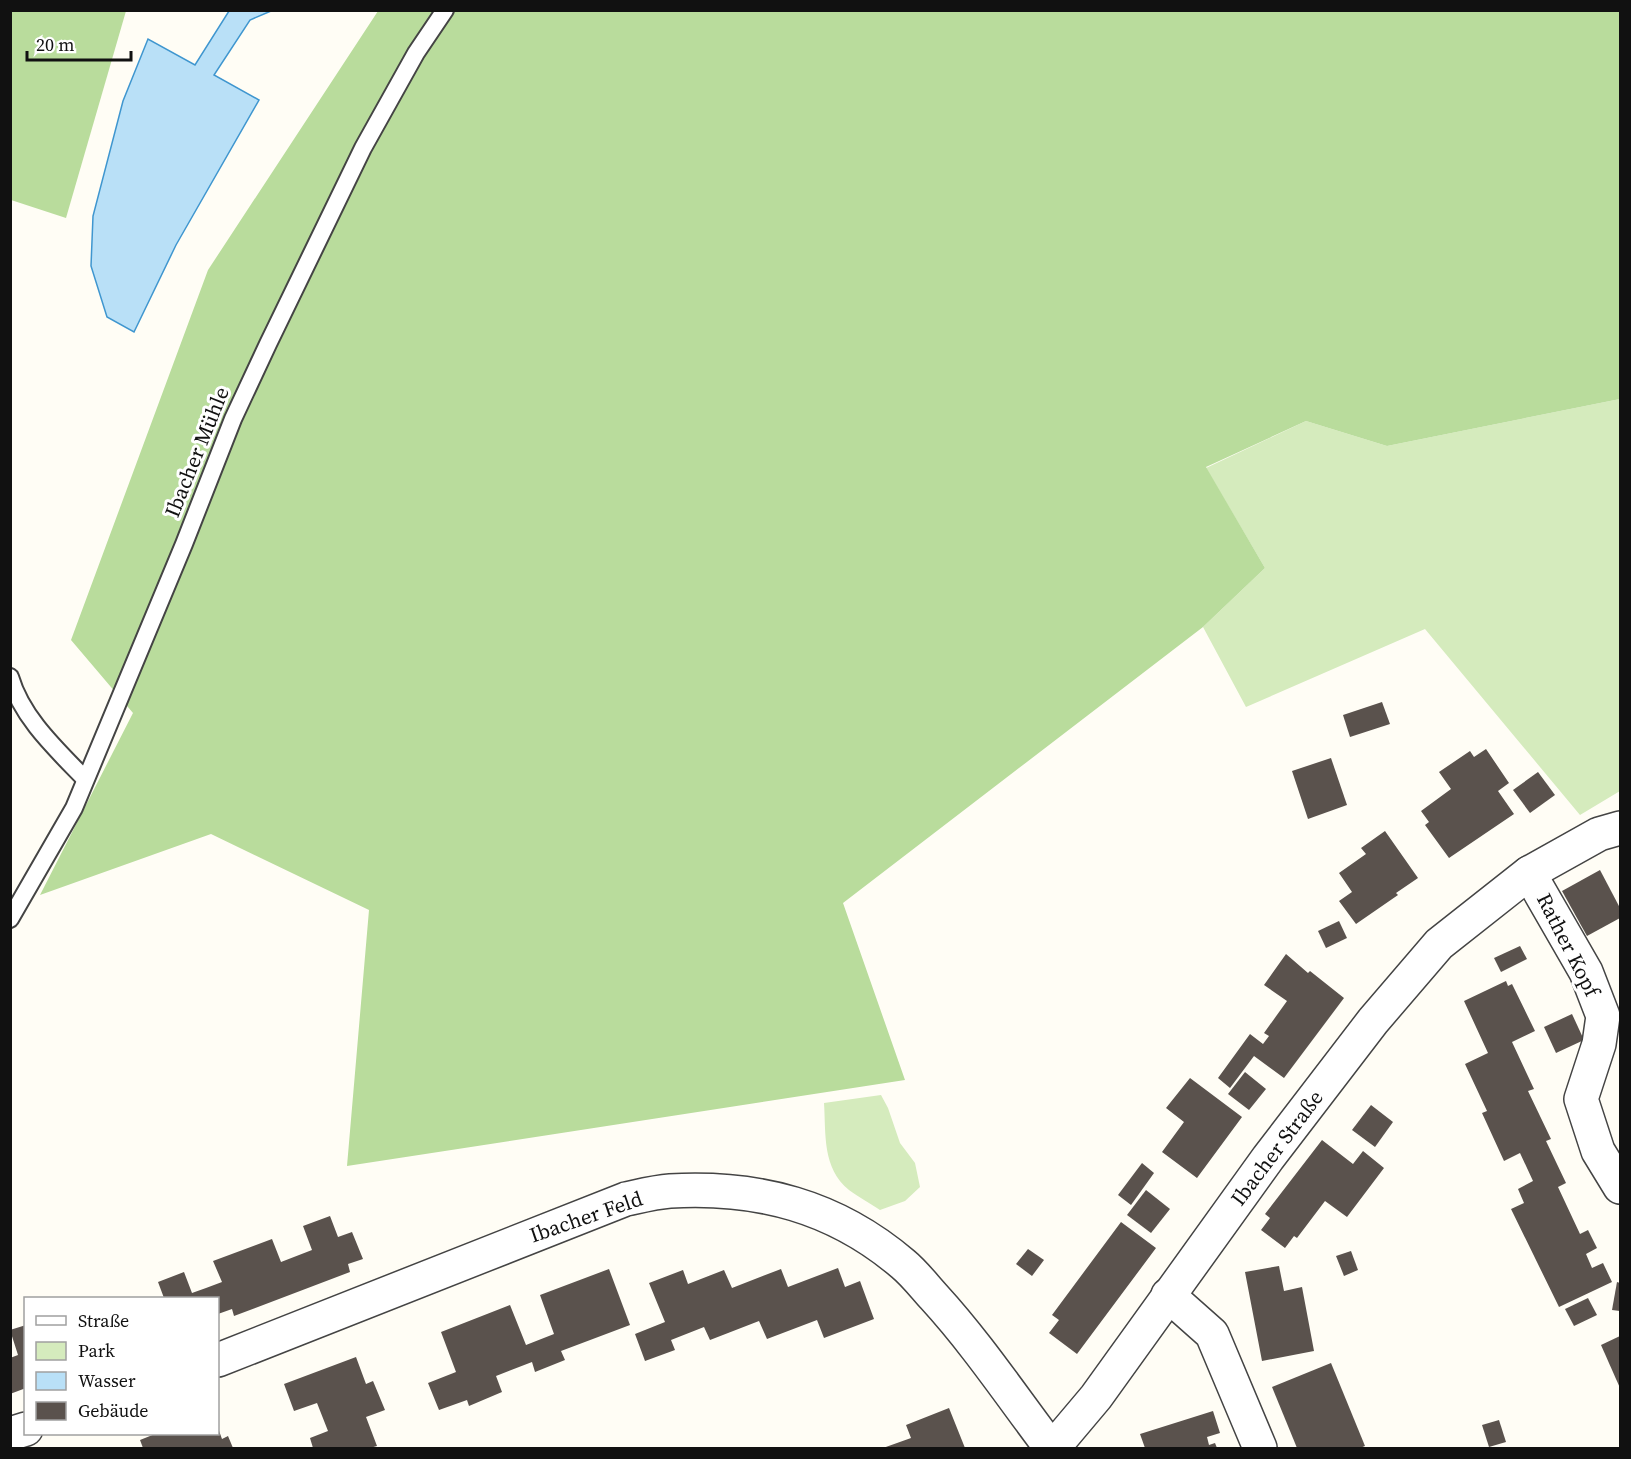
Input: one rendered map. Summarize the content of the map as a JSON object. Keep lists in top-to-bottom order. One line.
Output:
{"streets":{"street":["Rather Kopf","Ibacher Straße","Ibacher Feld"],"lane":["Ibacher Mühle"]},"crossings":[["Rather Kopf","Ibacher Straße"],["Ibacher Straße","Ibacher Feld"]],"legend":["Straße","Park","Wasser","Gebäude"],"scale_bar":"20 m"}
